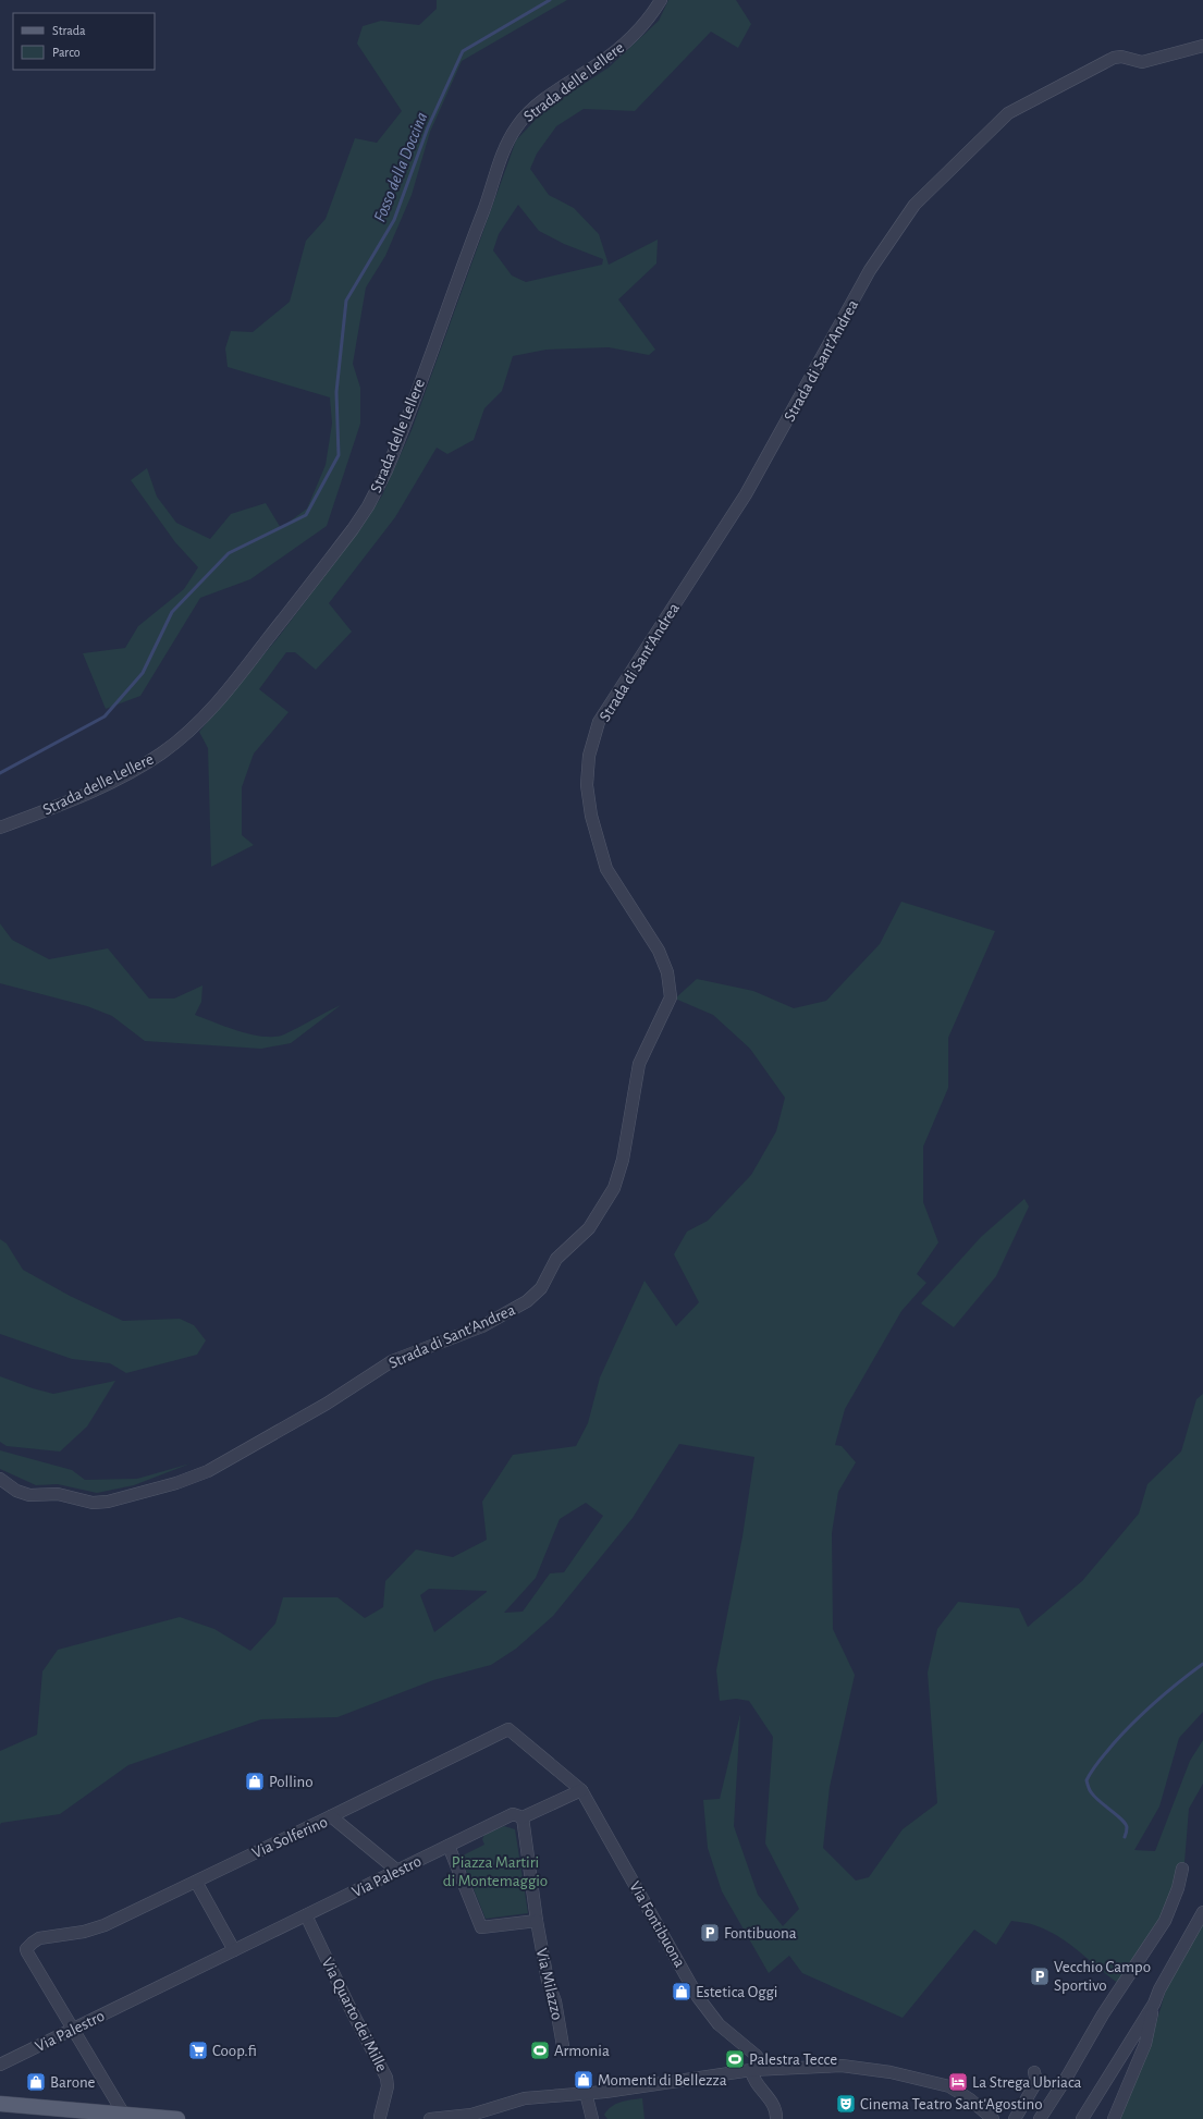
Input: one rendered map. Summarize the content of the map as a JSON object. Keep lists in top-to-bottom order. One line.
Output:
{"streets":{"street":["Strada delle Lellere","Strada di Sant'Andrea","Via Solferino","Via Palestro","Via Fontibuona","Via Milazzo","Via Quarto dei Mille"]},"crossings":[["Via Solferino","Via Palestro"],["Via Palestro","Via Fontibuona"],["Via Palestro","Via Quarto dei Mille"]],"water":["Fosso della Doccina"],"parks":["Piazza Martiri di Montemaggio"],"places":{"shop":["Pollino","Estetica Oggi","Momenti di Bellezza","Barone"],"parking":["Fontibuona","Vecchio Campo Sportivo"],"supermarket":["Coop.fi"],"sports":["Armonia","Palestra Tecce"],"hotel":["La Strega Ubriaca"],"theatre":["Cinema Teatro Sant'Agostino"]},"legend":["Strada","Parco"]}
